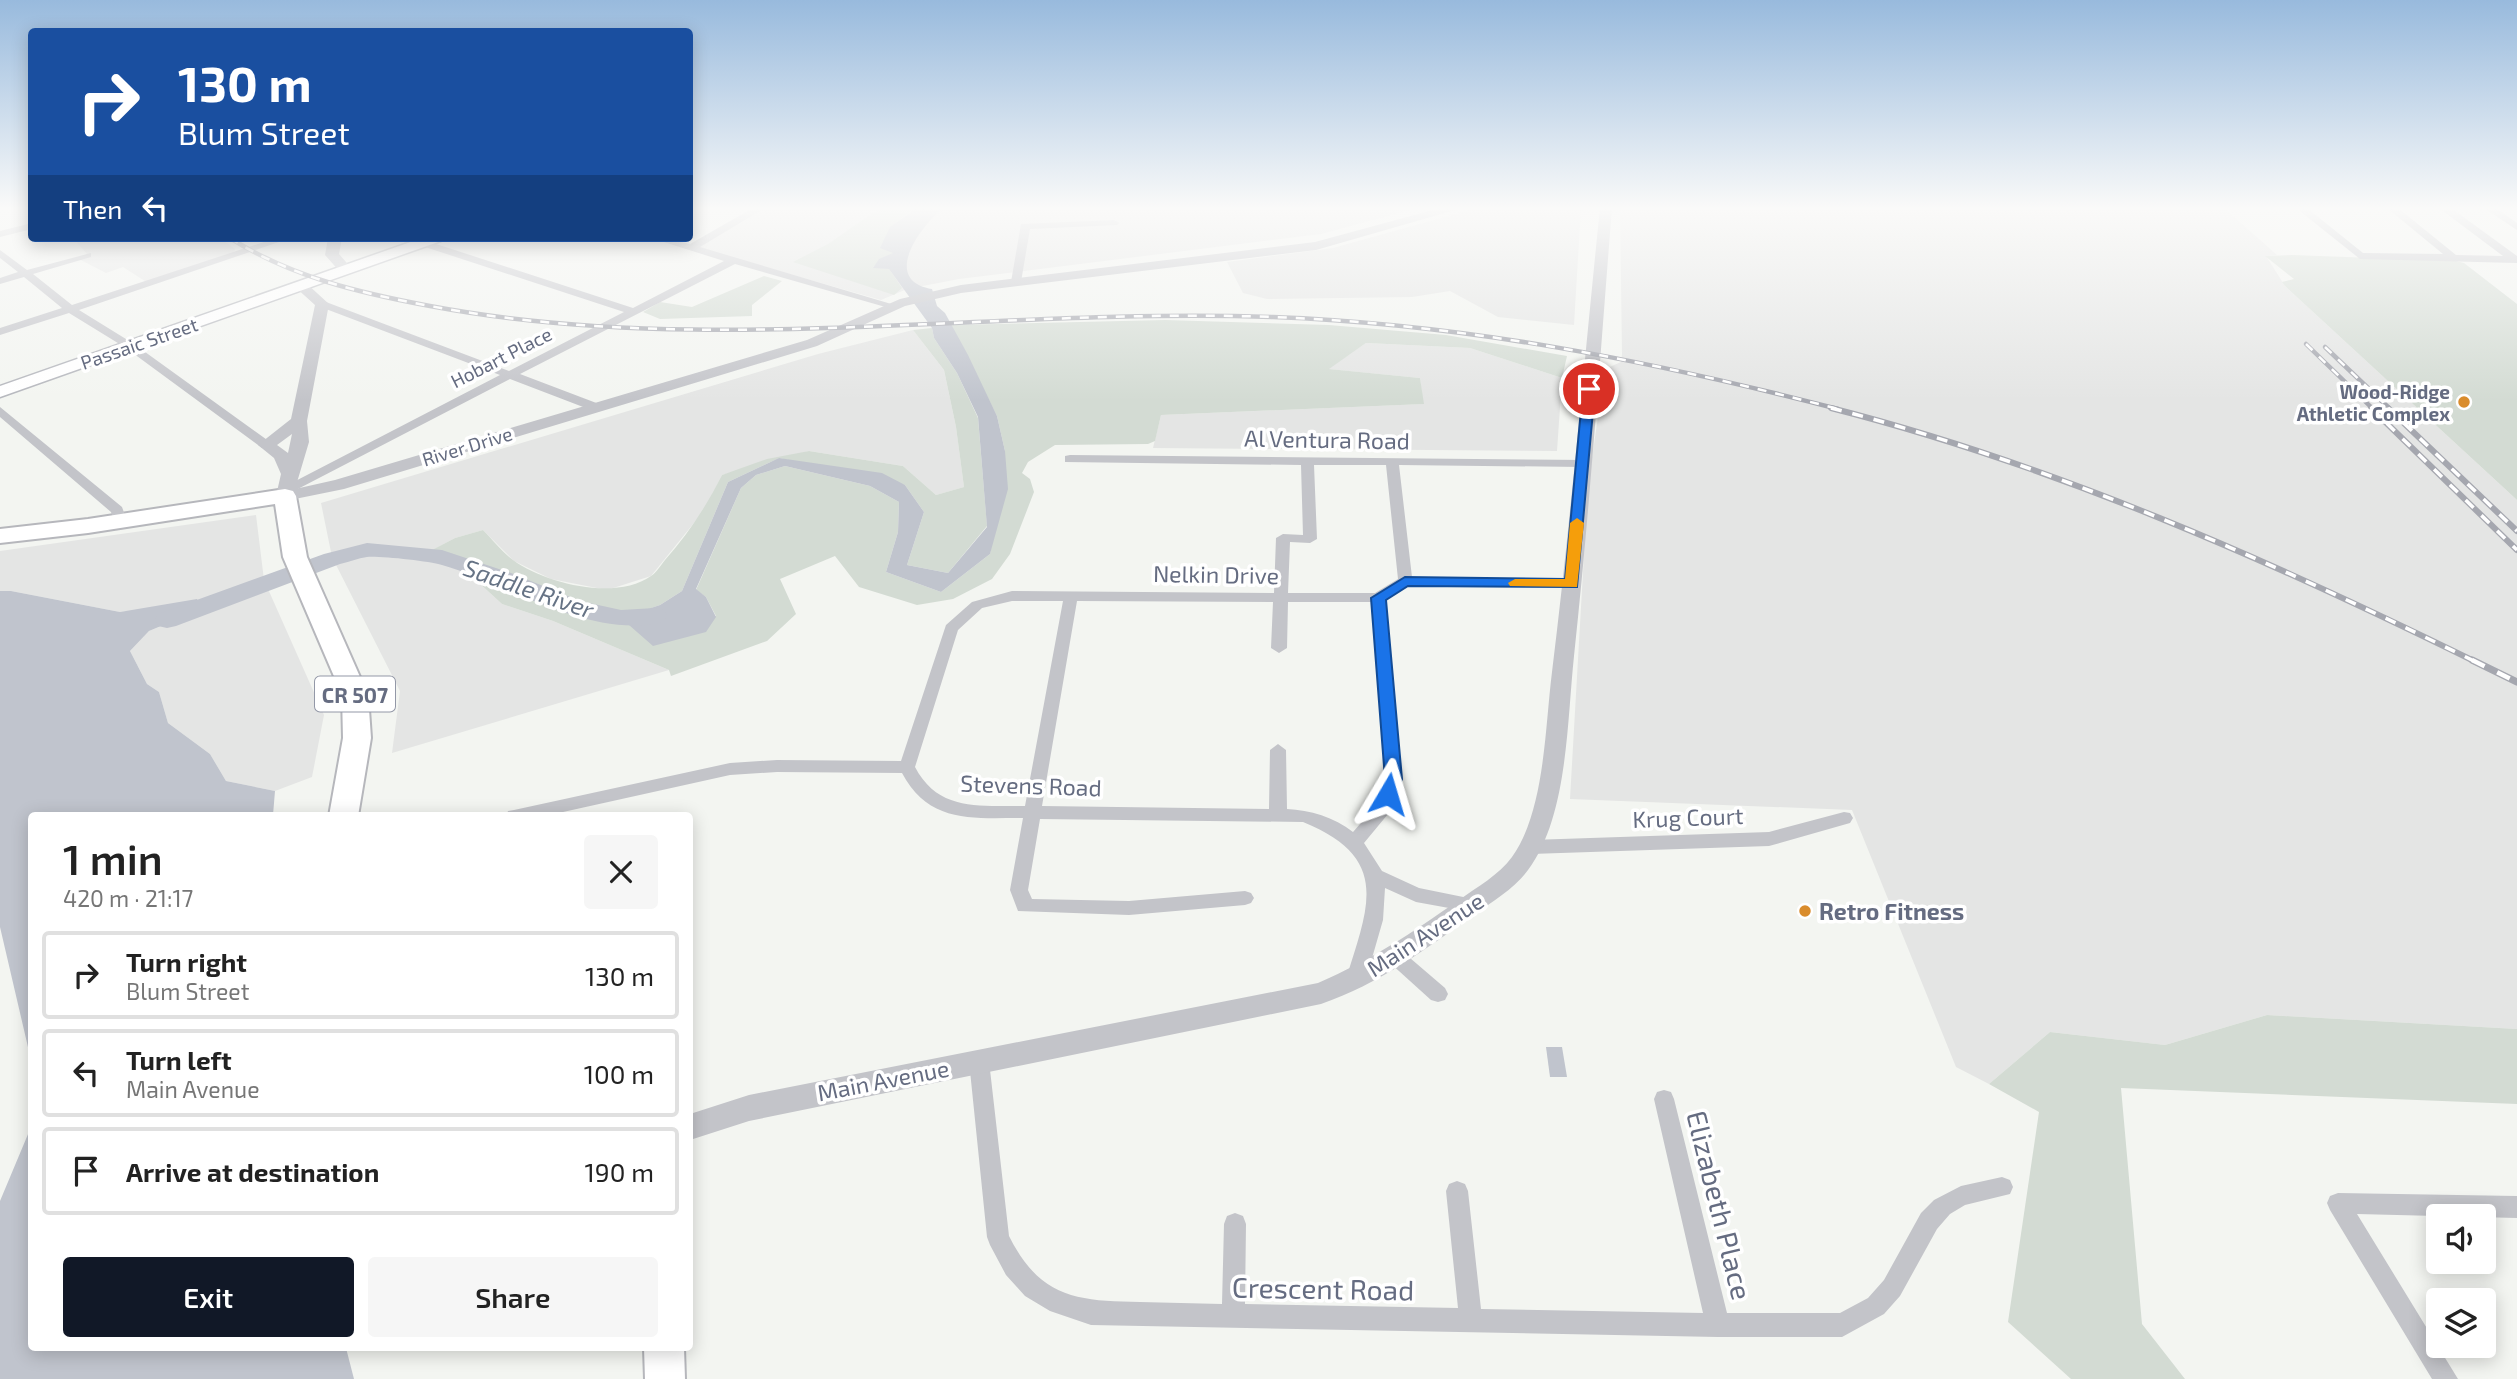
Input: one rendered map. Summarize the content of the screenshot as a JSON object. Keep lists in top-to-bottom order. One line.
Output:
{"streets":{"main road":["Passaic Street","River Drive","CR 507"],"street":["Hobart Place","Al Ventura Road","Nelkin Drive","Stevens Road","Krug Court","Main Avenue","Elizabeth Place","Crescent Road"]},"crossings":[["Hobart Place","River Drive"],["Hobart Place","CR 507"],["Al Ventura Road","Main Avenue"],["River Drive","CR 507"],["Nelkin Drive","Stevens Road"],["Krug Court","Main Avenue"],["Main Avenue","Crescent Road"],["Elizabeth Place","Crescent Road"]],"water":["Saddle River"],"places":["Wood-Ridge Athletic Complex","Retro Fitness"],"page":{"turn":["130 m","Blum Street"],"then":"Then","heading":["1 min","420 m · 21:17"],"list":[{"name":"Turn right","note":"Blum Street","value":"130 m"},{"name":"Turn left","note":"Main Avenue","value":"100 m"},{"name":"Arrive at destination","value":"190 m"}],"buttons":["Exit","Share"]}}
